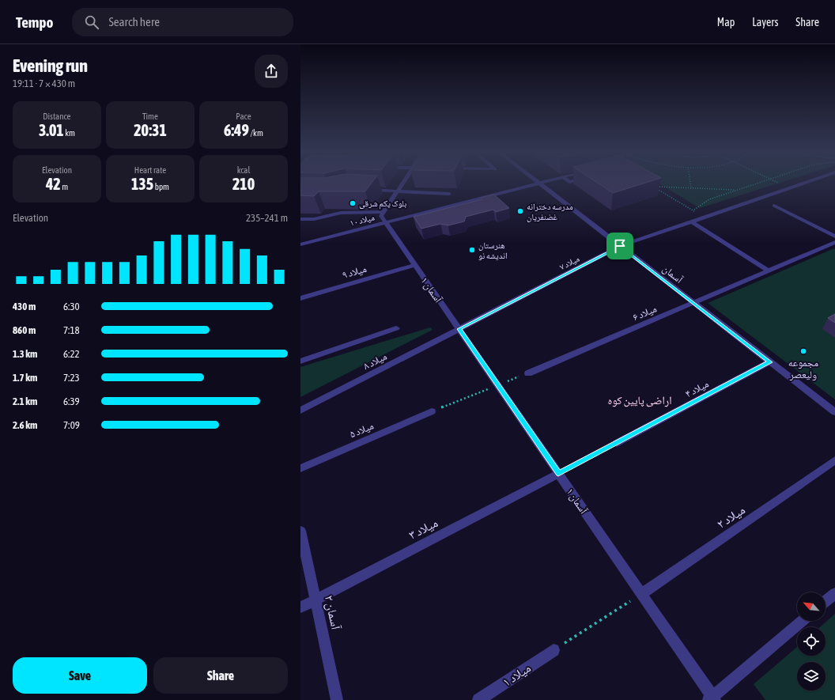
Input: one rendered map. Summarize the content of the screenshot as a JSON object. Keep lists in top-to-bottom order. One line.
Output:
{"streets":{"street":["میلاد ۱۰","میلاد ۷","میلاد ۹","آسمان","آسمان ۱","میلاد ۶","میلاد ۸","میلاد ۴","میلاد ۵","میلاد ۲","میلاد ۳","آسمان ۲","میلاد ۱"]},"crossings":[["میلاد ۱۰","آسمان"],["میلاد ۱۰","آسمان ۱"],["میلاد ۷","آسمان"],["میلاد ۷","آسمان ۱"],["میلاد ۷","میلاد ۸"],["میلاد ۹","آسمان ۱"],["آسمان","میلاد ۶"],["آسمان","میلاد ۴"],["آسمان ۱","میلاد ۸"],["آسمان ۱","میلاد ۲"],["آسمان ۱","میلاد ۳"],["میلاد ۳","آسمان ۲"]],"districts":["اراضی پایین کوه"],"places":["بلوک یکم شرقی","مدرسه دخترانه غضنفریان","هنرستان اندیشه نو","مجموعه ولیعصر"],"north":"top left","page":{"header":"Tempo","search":"Search here","nav":["Map","Layers","Share"],"heading":["Evening run","19:11 · 7 × 430 m"],"stats":[["Distance","3.01 km"],["Time","20:31"],["Pace","6:49 /km"],["Elevation","42 m"],["Heart rate","135 bpm"],["kcal","210"]],"chart":["Elevation","235–241 m"],"list":[{"name":"430 m","note":"6:30"},{"name":"860 m","note":"7:18"},{"name":"1.3 km","note":"6:22"},{"name":"1.7 km","note":"7:23"},{"name":"2.1 km","note":"6:39"},{"name":"2.6 km","note":"7:09"}],"buttons":["Save","Share"]}}
